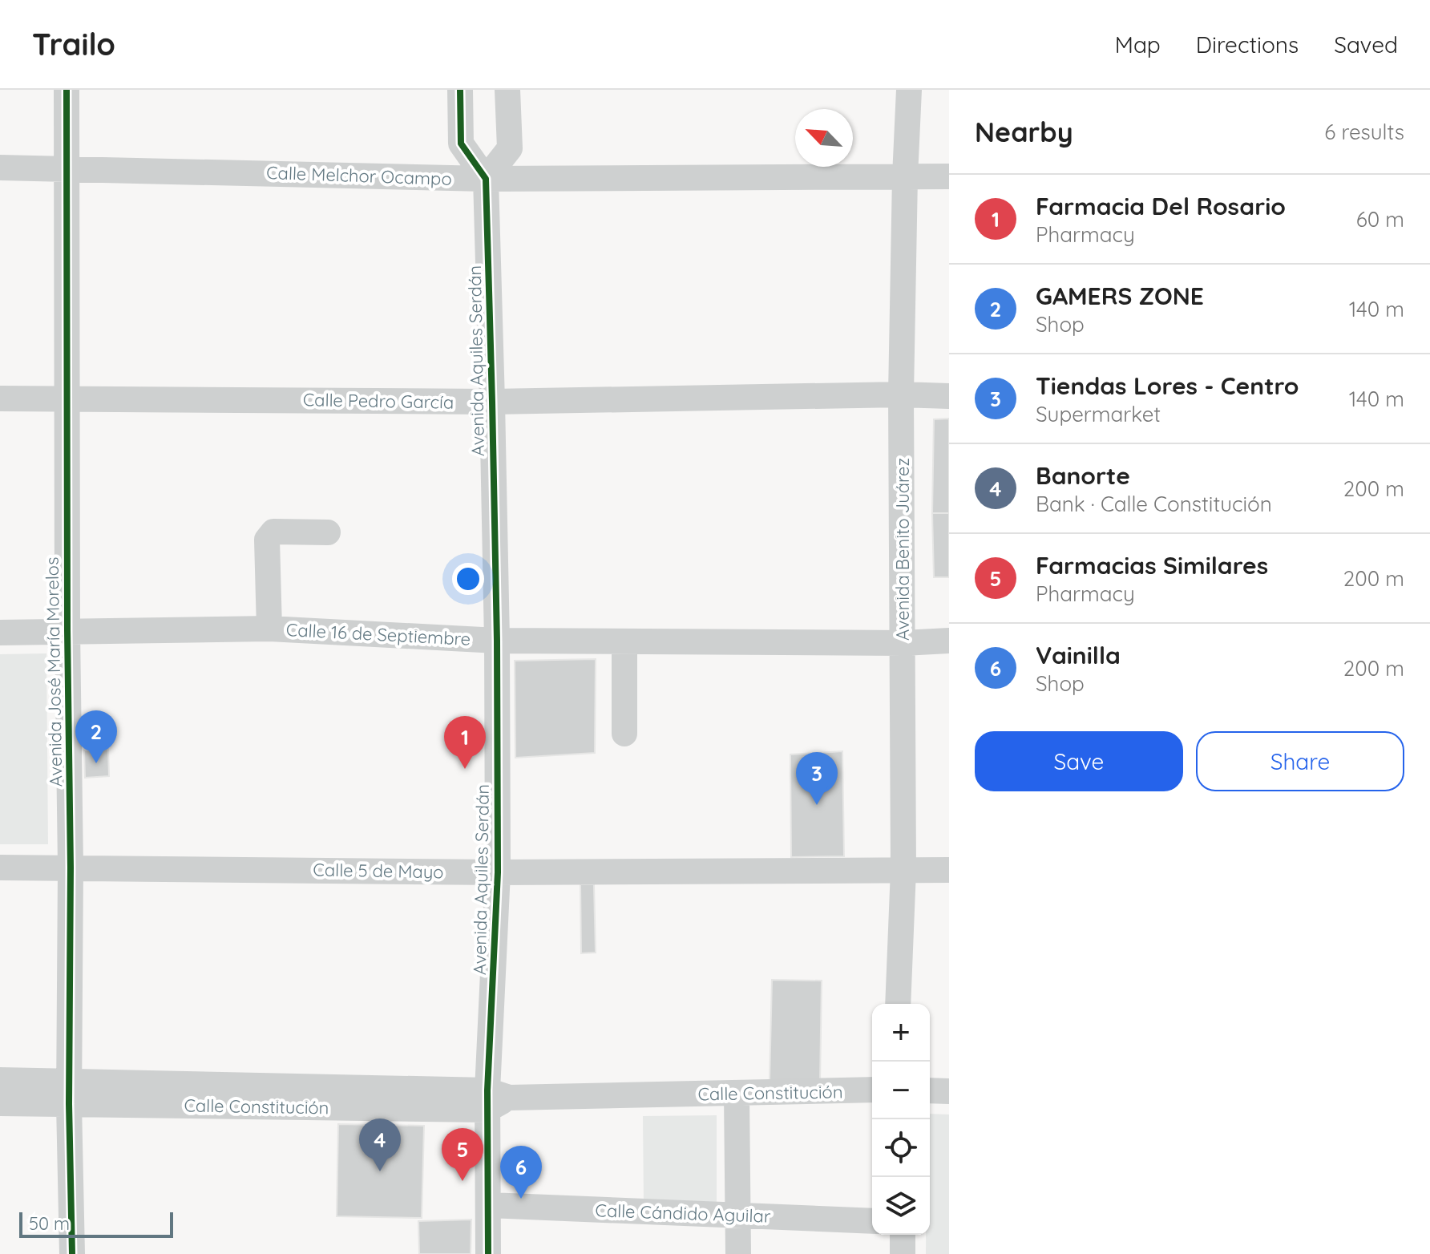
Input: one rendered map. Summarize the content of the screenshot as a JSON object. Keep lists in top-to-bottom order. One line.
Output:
{"streets":{"street":["Calle Melchor Ocampo","Avenida Aquiles Serdán","Calle Pedro García","Avenida Benito Juárez","Calle 16 de Septiembre","Avenida José María Morelos","Calle 5 de Mayo","Calle Constitución","Calle Cándido Aguilar"]},"crossings":[["Calle Melchor Ocampo","Avenida Aquiles Serdán"],["Calle Melchor Ocampo","Avenida Benito Juárez"],["Calle Melchor Ocampo","Avenida José María Morelos"],["Avenida Aquiles Serdán","Calle Pedro García"],["Avenida Aquiles Serdán","Calle 16 de Septiembre"],["Avenida Aquiles Serdán","Calle 5 de Mayo"],["Avenida Aquiles Serdán","Calle Constitución"],["Avenida Aquiles Serdán","Calle Cándido Aguilar"],["Calle Pedro García","Avenida Benito Juárez"],["Calle Pedro García","Avenida José María Morelos"],["Avenida Benito Juárez","Calle 16 de Septiembre"],["Avenida Benito Juárez","Calle 5 de Mayo"],["Calle 16 de Septiembre","Avenida José María Morelos"],["Avenida José María Morelos","Calle 5 de Mayo"],["Avenida José María Morelos","Calle Constitución"]],"scale_bar":"50 m","north":"top left","page":{"header":"Trailo","nav":["Map","Directions","Saved"],"heading":["Nearby","6 results"],"list":[{"mark":"1","name":"Farmacia Del Rosario","note":"Pharmacy","value":"60 m"},{"mark":"2","name":"GAMERS ZONE","note":"Shop","value":"140 m"},{"mark":"3","name":"Tiendas Lores - Centro","note":"Supermarket","value":"140 m"},{"mark":"4","name":"Banorte","note":"Bank · Calle Constitución","value":"200 m"},{"mark":"5","name":"Farmacias Similares","note":"Pharmacy","value":"200 m"},{"mark":"6","name":"Vainilla","note":"Shop","value":"200 m"}],"pins":["2","1","3","4","5","6"],"buttons":["Save","Share"],"map_buttons":["+","−"],"scale":"50 m"}}
